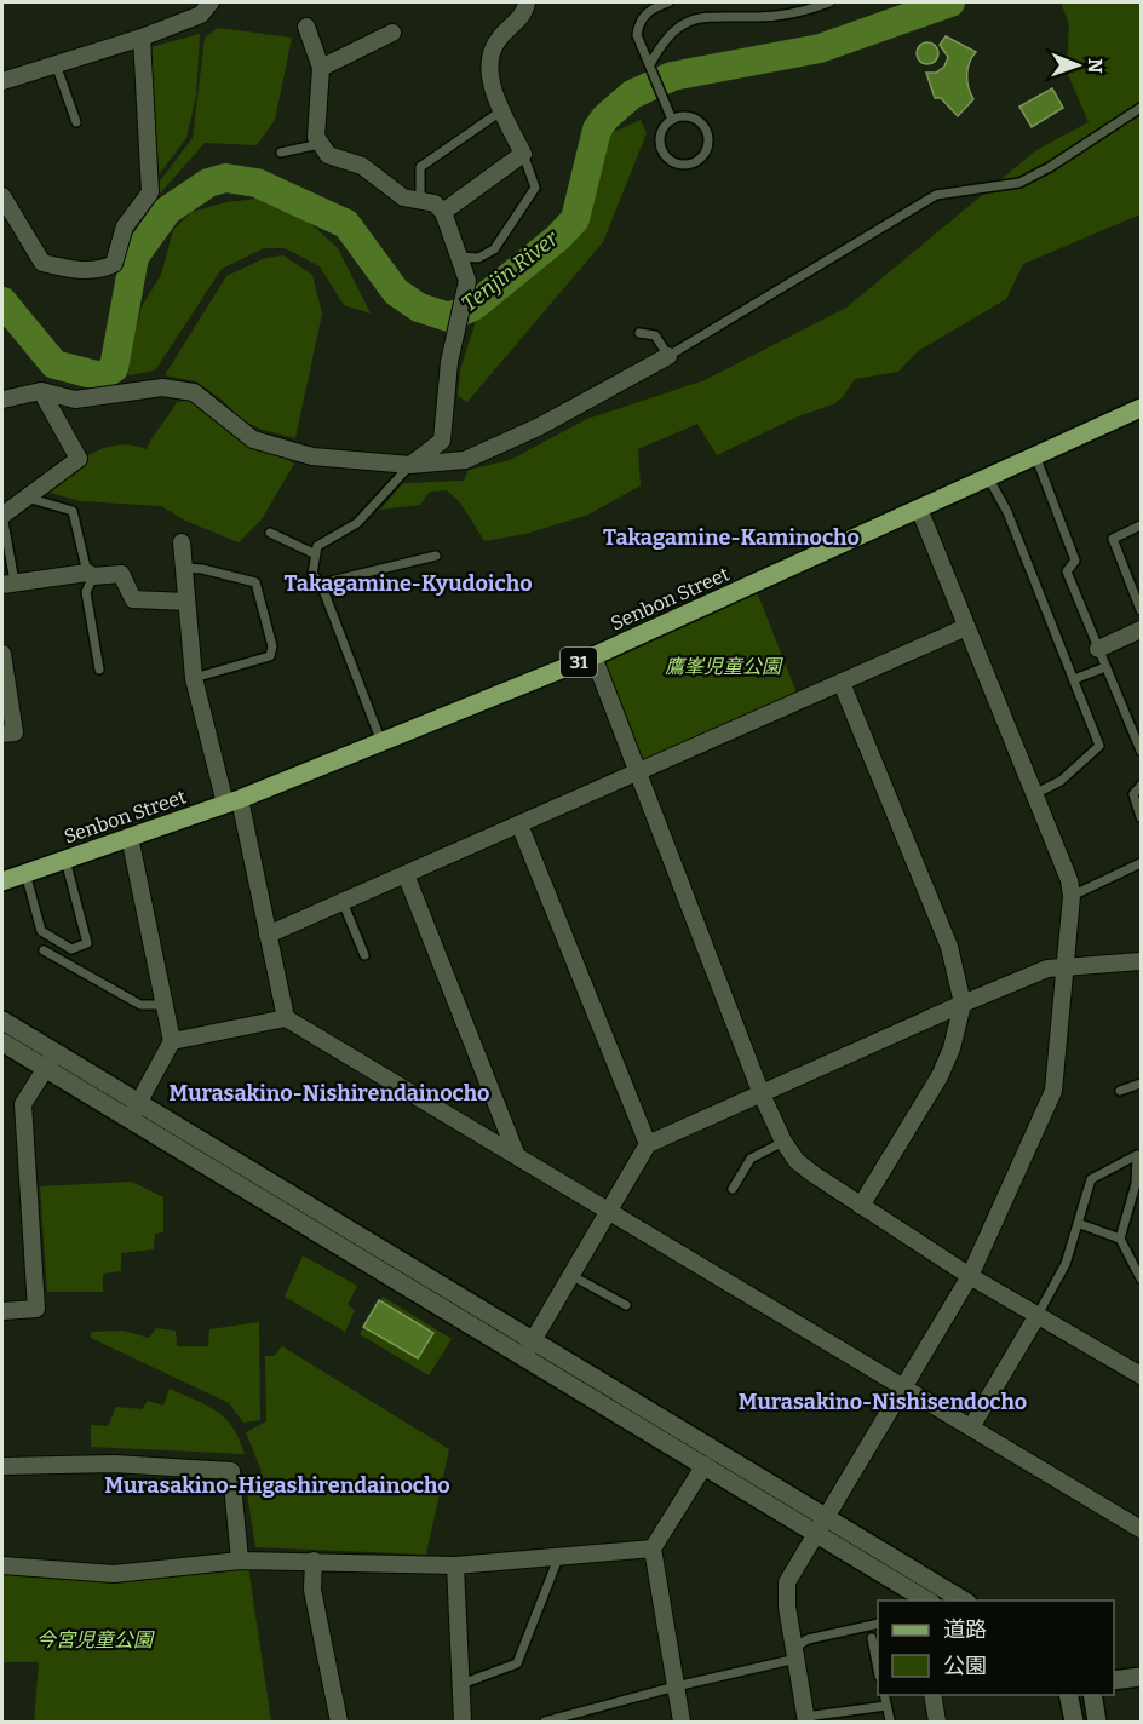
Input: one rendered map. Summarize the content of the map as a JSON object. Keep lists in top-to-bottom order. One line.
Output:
{"streets":{"main road":["Senbon Street","31"]},"districts":["Takagamine-Kaminocho","Takagamine-Kyudoicho","Murasakino-Nishirendainocho","Murasakino-Nishisendocho","Murasakino-Higashirendainocho"],"water":["Tenjin River"],"parks":["鷹峯児童公園","今宮児童公園"],"legend":["道路","公園"],"north":"right"}
